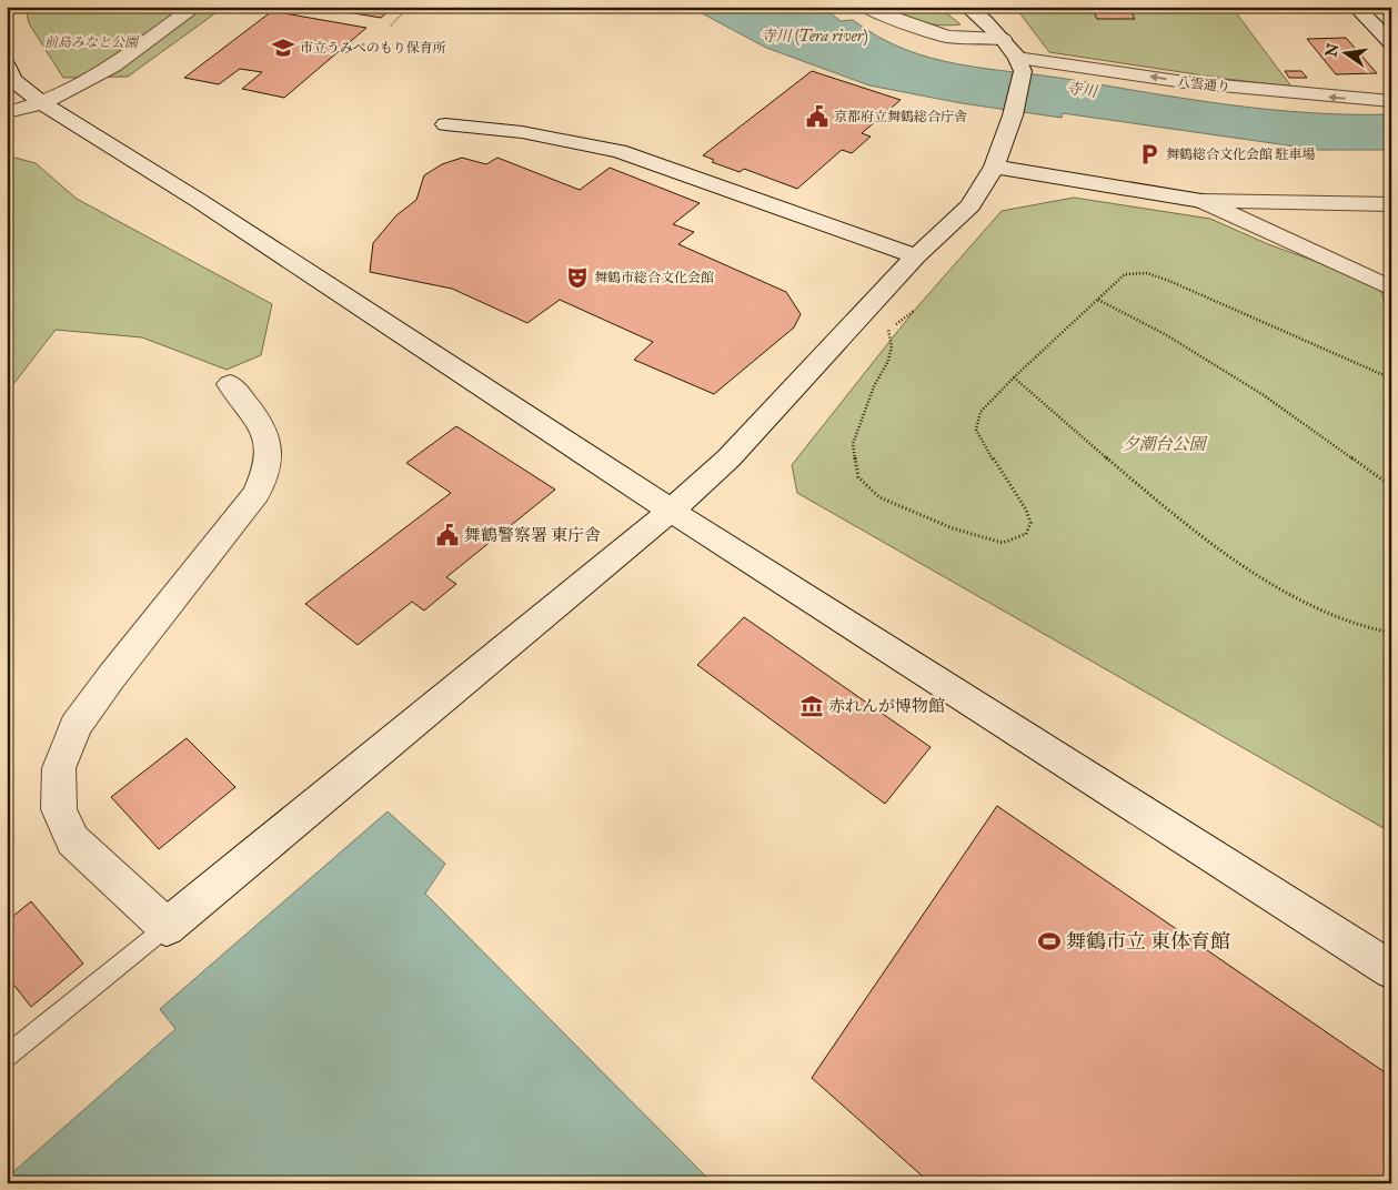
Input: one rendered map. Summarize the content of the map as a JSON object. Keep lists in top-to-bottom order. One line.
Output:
{"streets":{"street":["八雲通り"]},"water":["寺川 (Tera river)","寺川"],"parks":["前島みなと公園","夕潮台公園"],"places":{"school or university":["市立うみべのもり保育所"],"public building":["京都府立舞鶴総合庁舎","舞鶴警察署 東庁舎"],"parking":["舞鶴総合文化会館 駐車場"],"theatre":["舞鶴市総合文化会館"],"museum":["赤れんが博物館"],"sports":["舞鶴市立 東体育館"]},"north":"left"}
